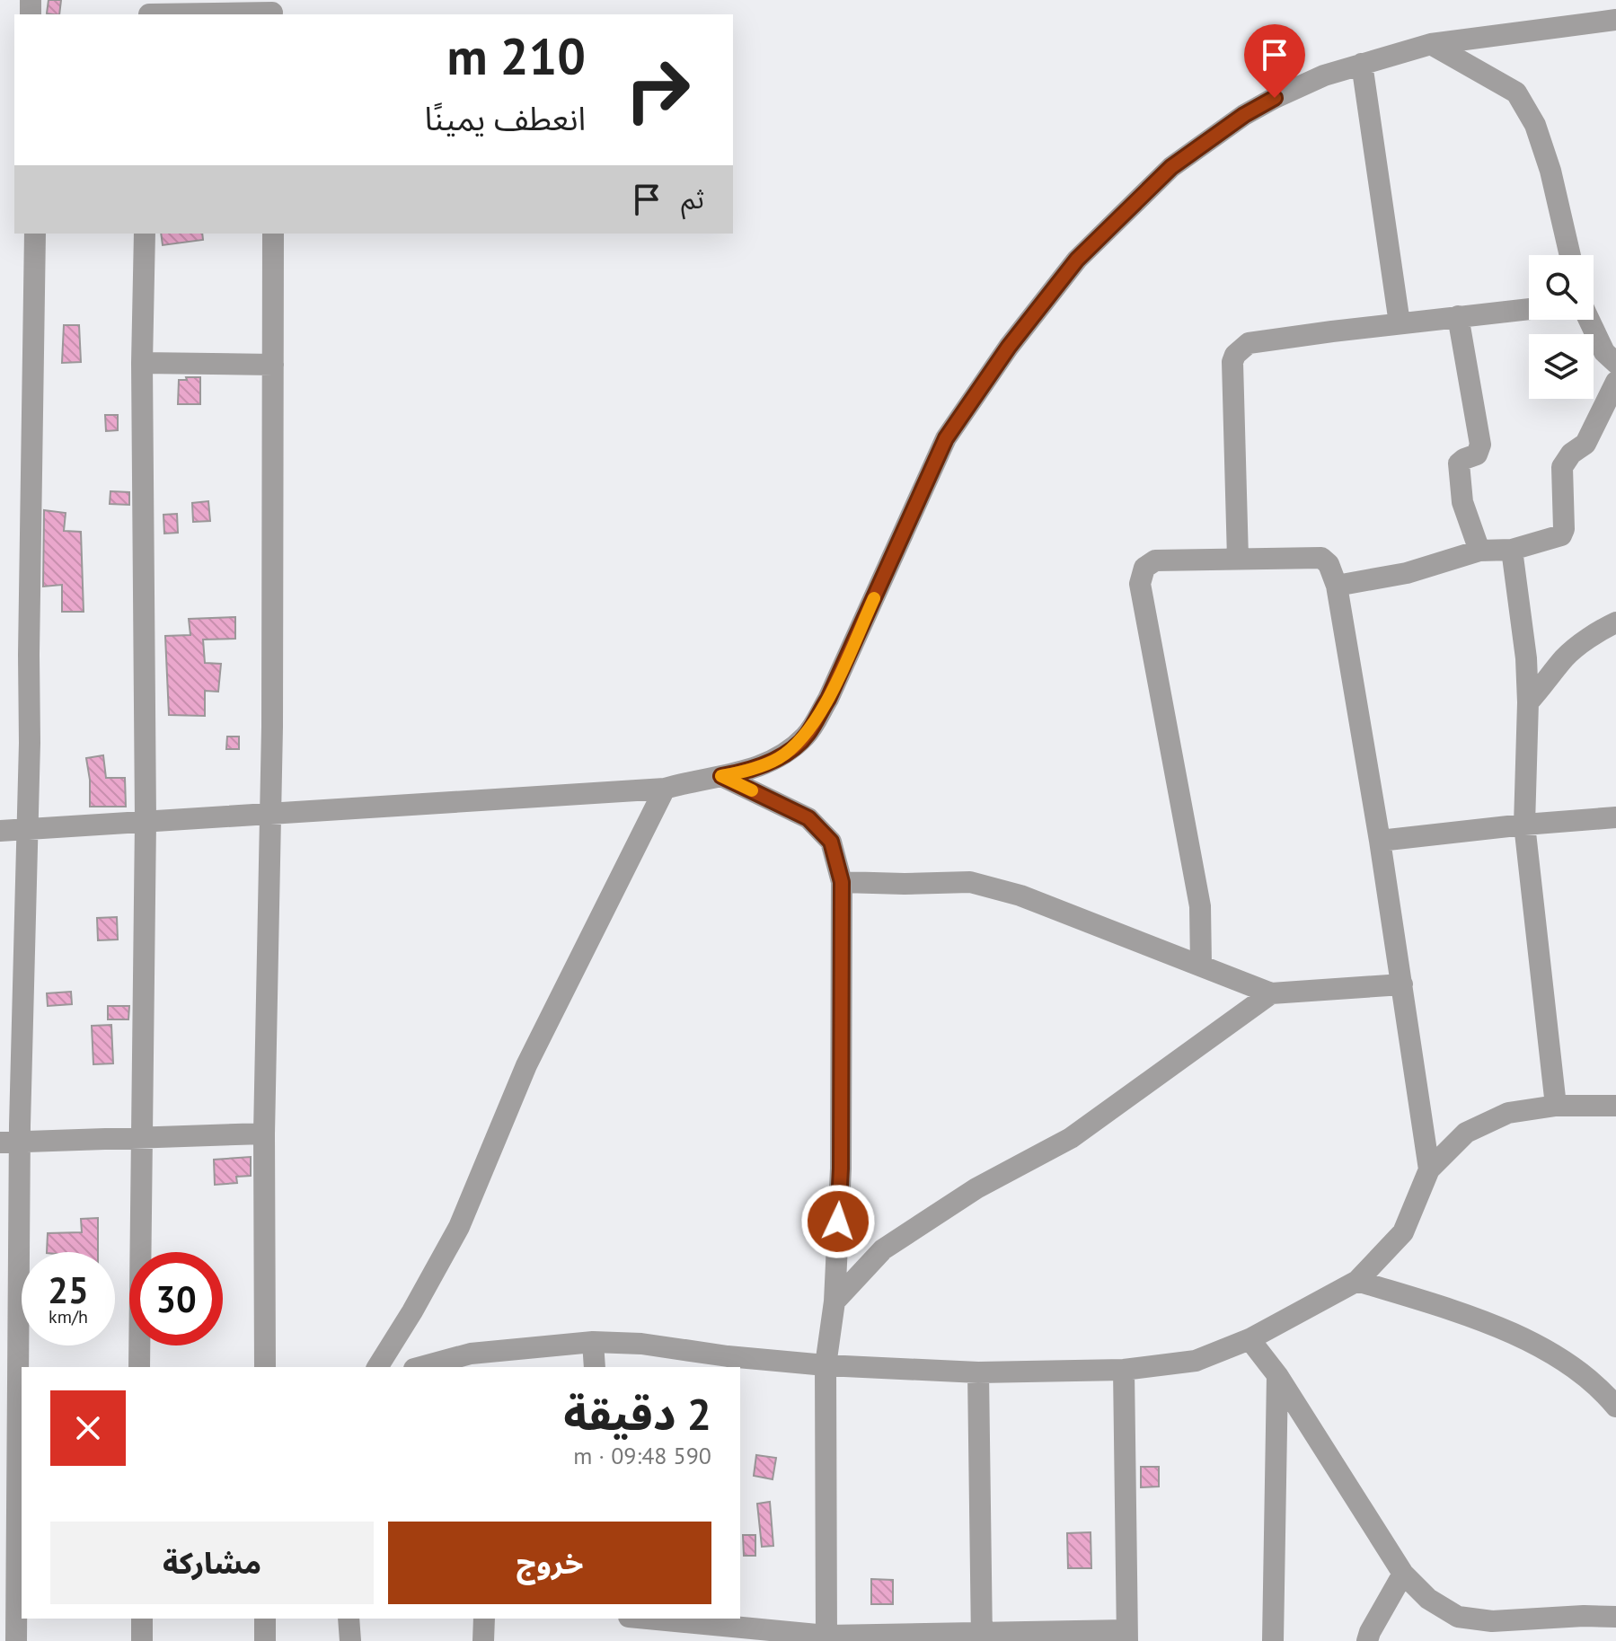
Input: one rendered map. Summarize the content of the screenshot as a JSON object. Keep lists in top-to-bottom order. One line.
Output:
{"page":{"turn":["210 m","انعطف يمينًا"],"then":"ثم","speed":"25 km/h","limit":"30","heading":["2 دقيقة","590 m · 09:48"],"buttons":["خروج","مشاركة"]}}
